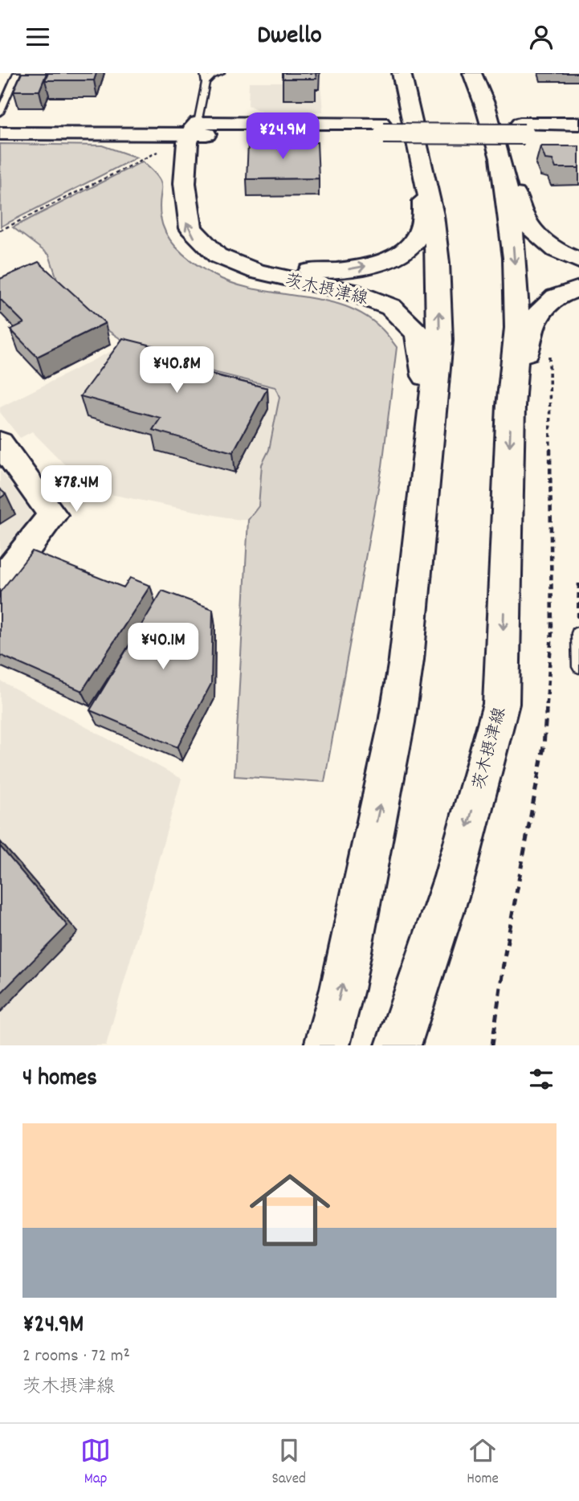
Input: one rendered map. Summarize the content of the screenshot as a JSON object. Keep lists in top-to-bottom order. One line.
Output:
{"streets":{"main road":["茨木摂津線"]},"page":{"header":"Dwello","price":["¥24.9M","¥40.8M","¥78.4M","¥40.1M"],"heading":"4 homes","list":[{"name":"¥24.9M","note":"2 rooms · 72 m² · 茨木摂津線"}],"tabs":["Map","Saved","Home"]}}
